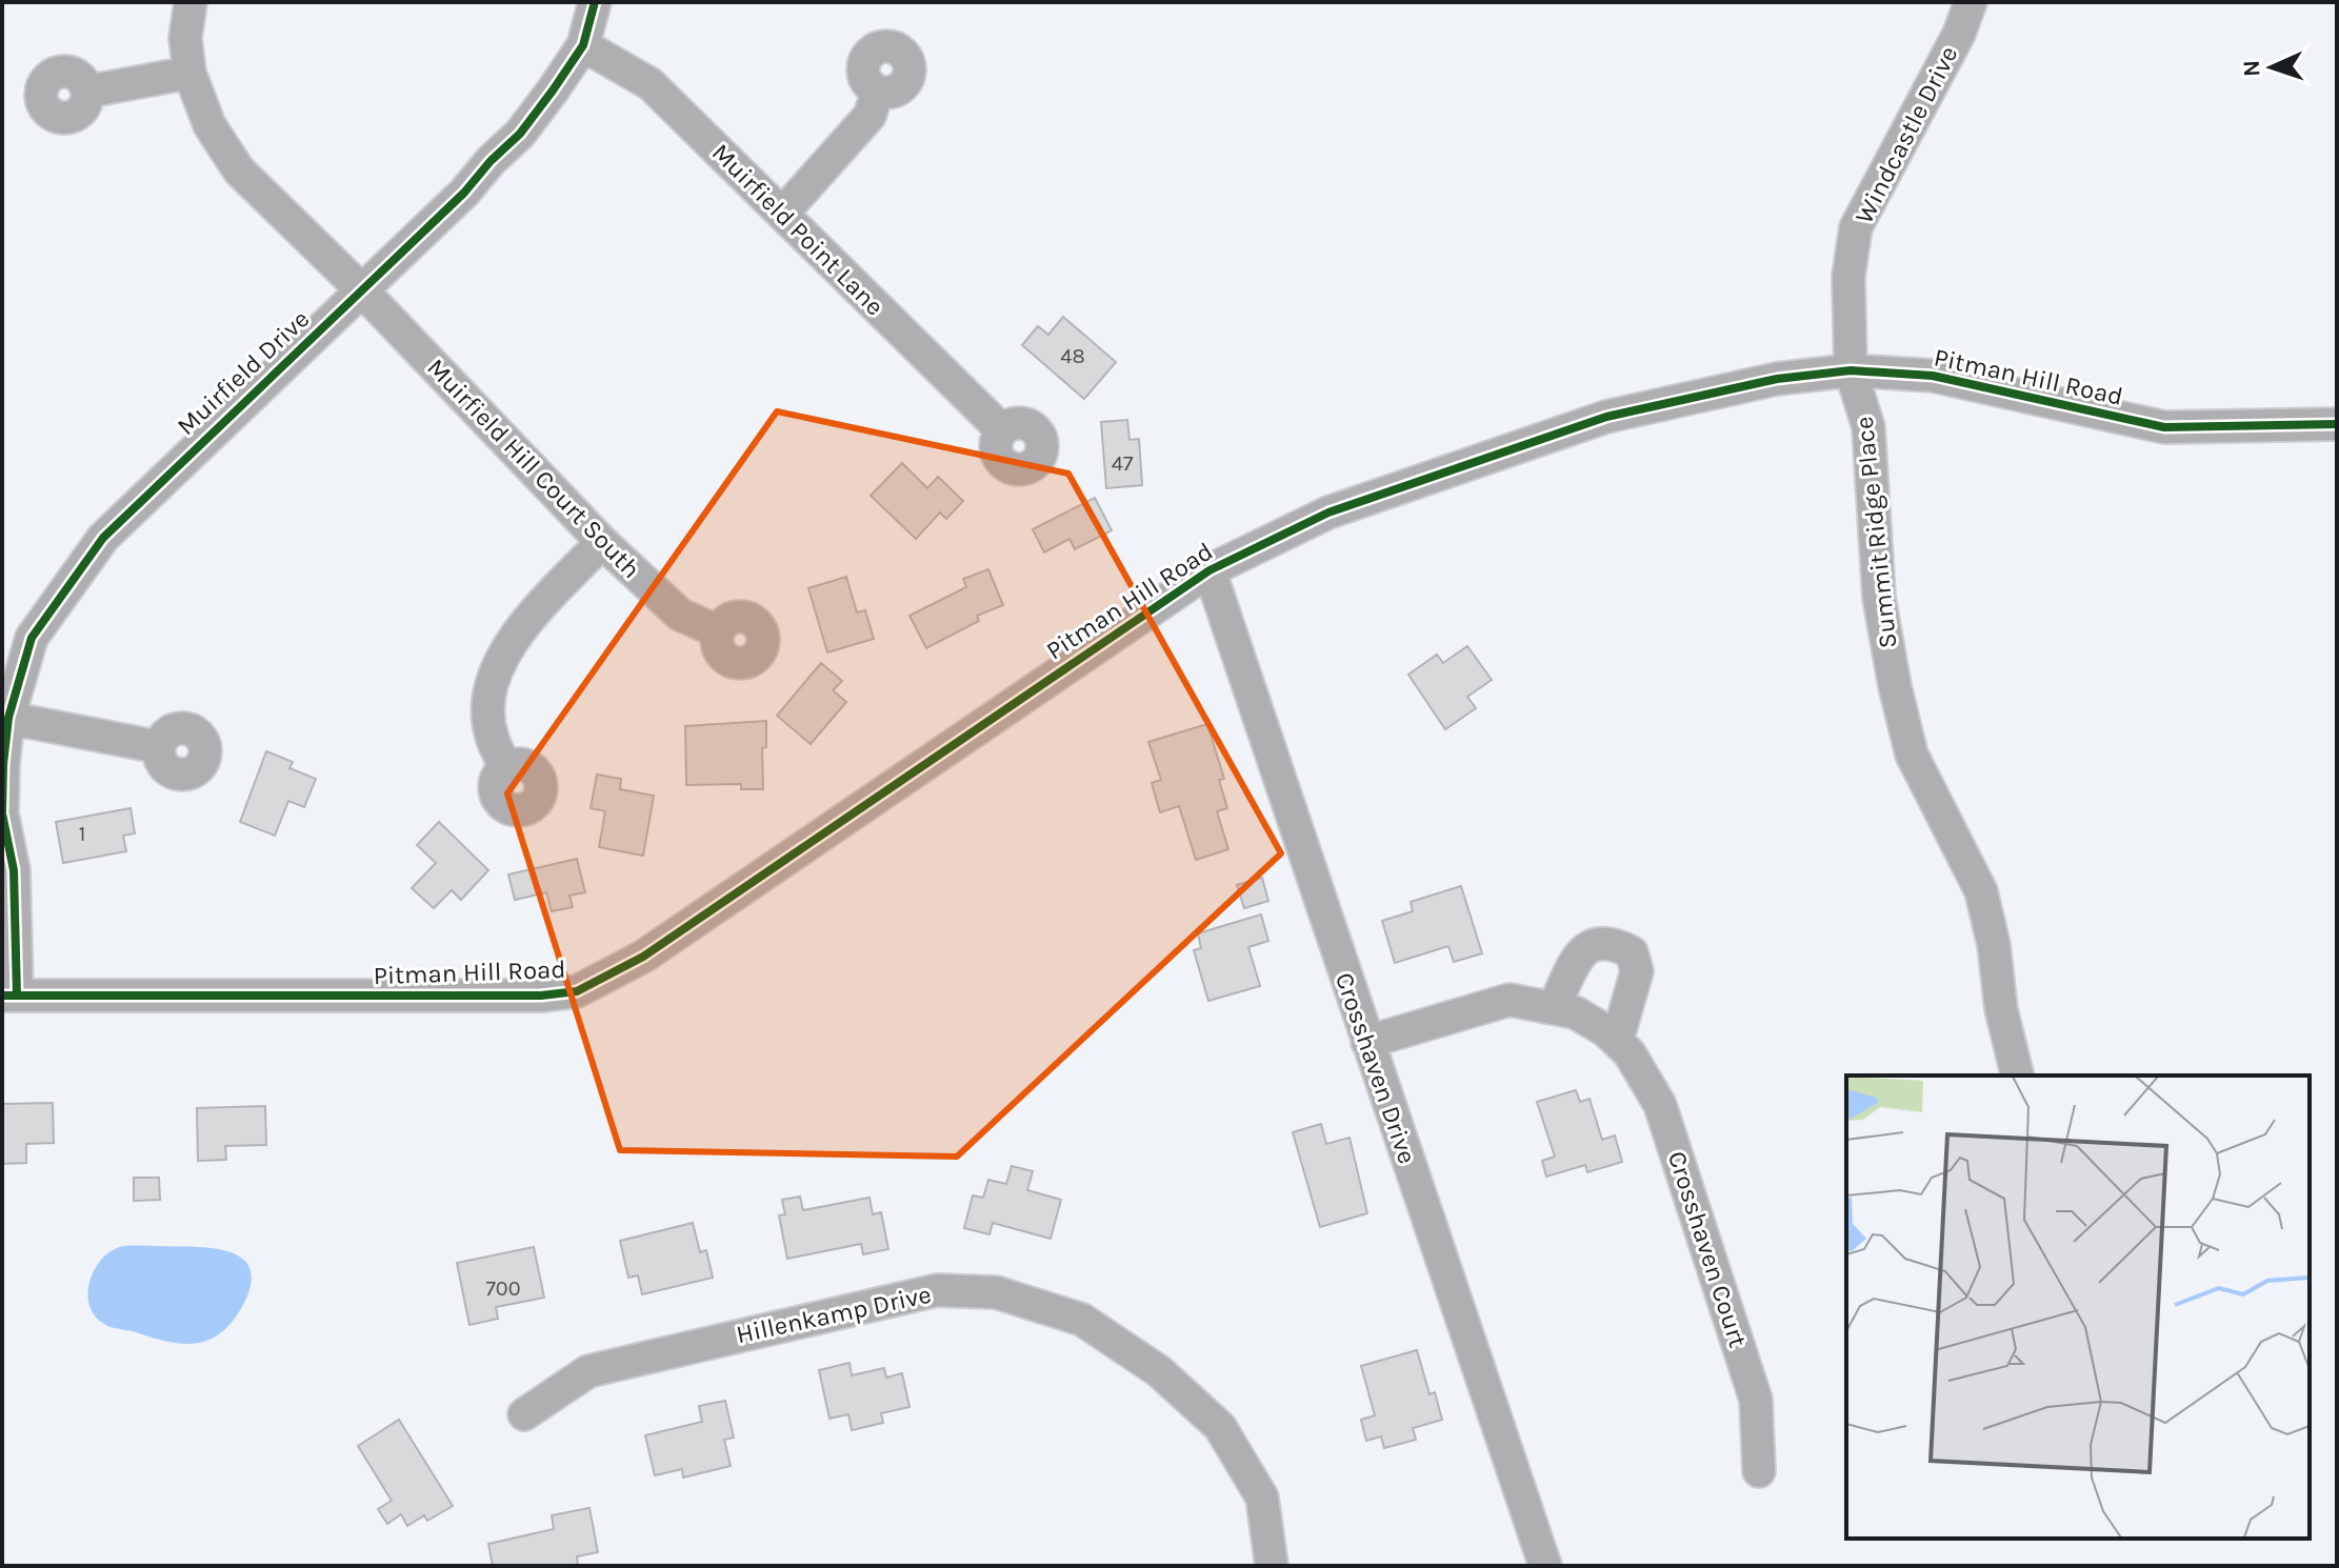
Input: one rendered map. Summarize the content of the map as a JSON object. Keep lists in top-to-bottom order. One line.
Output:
{"streets":{"street":["Windcastle Drive","Muirfield Point Lane","Muirfield Drive","Pitman Hill Road","Muirfield Hill Court South","Summit Ridge Place","Crosshaven Drive","Crosshaven Court","Hillenkamp Drive"]},"crossings":[["Windcastle Drive","Pitman Hill Road"],["Windcastle Drive","Summit Ridge Place"],["Muirfield Point Lane","Muirfield Drive"],["Muirfield Drive","Pitman Hill Road"],["Muirfield Drive","Muirfield Hill Court South"],["Pitman Hill Road","Summit Ridge Place"],["Pitman Hill Road","Crosshaven Drive"],["Crosshaven Drive","Crosshaven Court"]],"house_numbers":["48","47","1","700"],"north":"left"}
